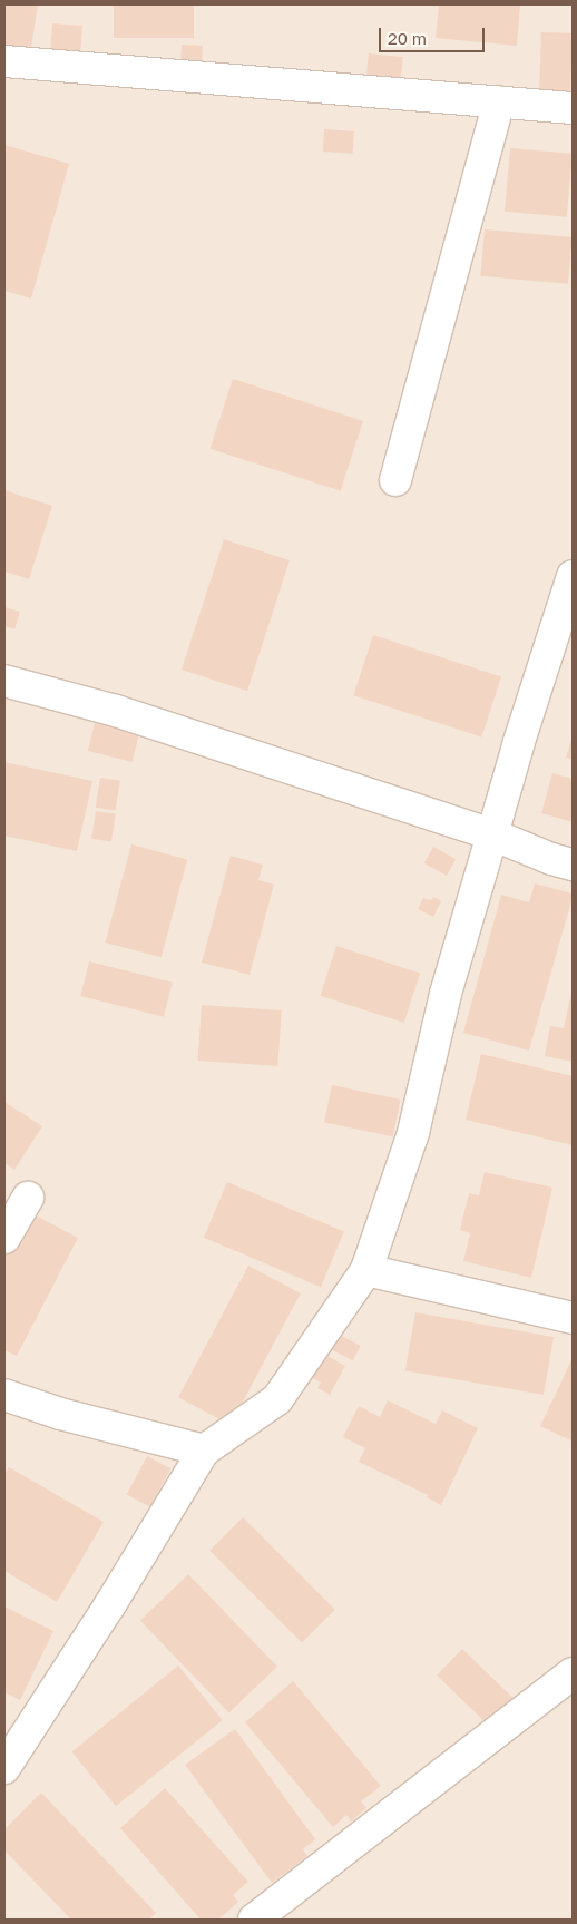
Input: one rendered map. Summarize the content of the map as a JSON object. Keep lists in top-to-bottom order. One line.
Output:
{"scale_bar":"20 m"}
